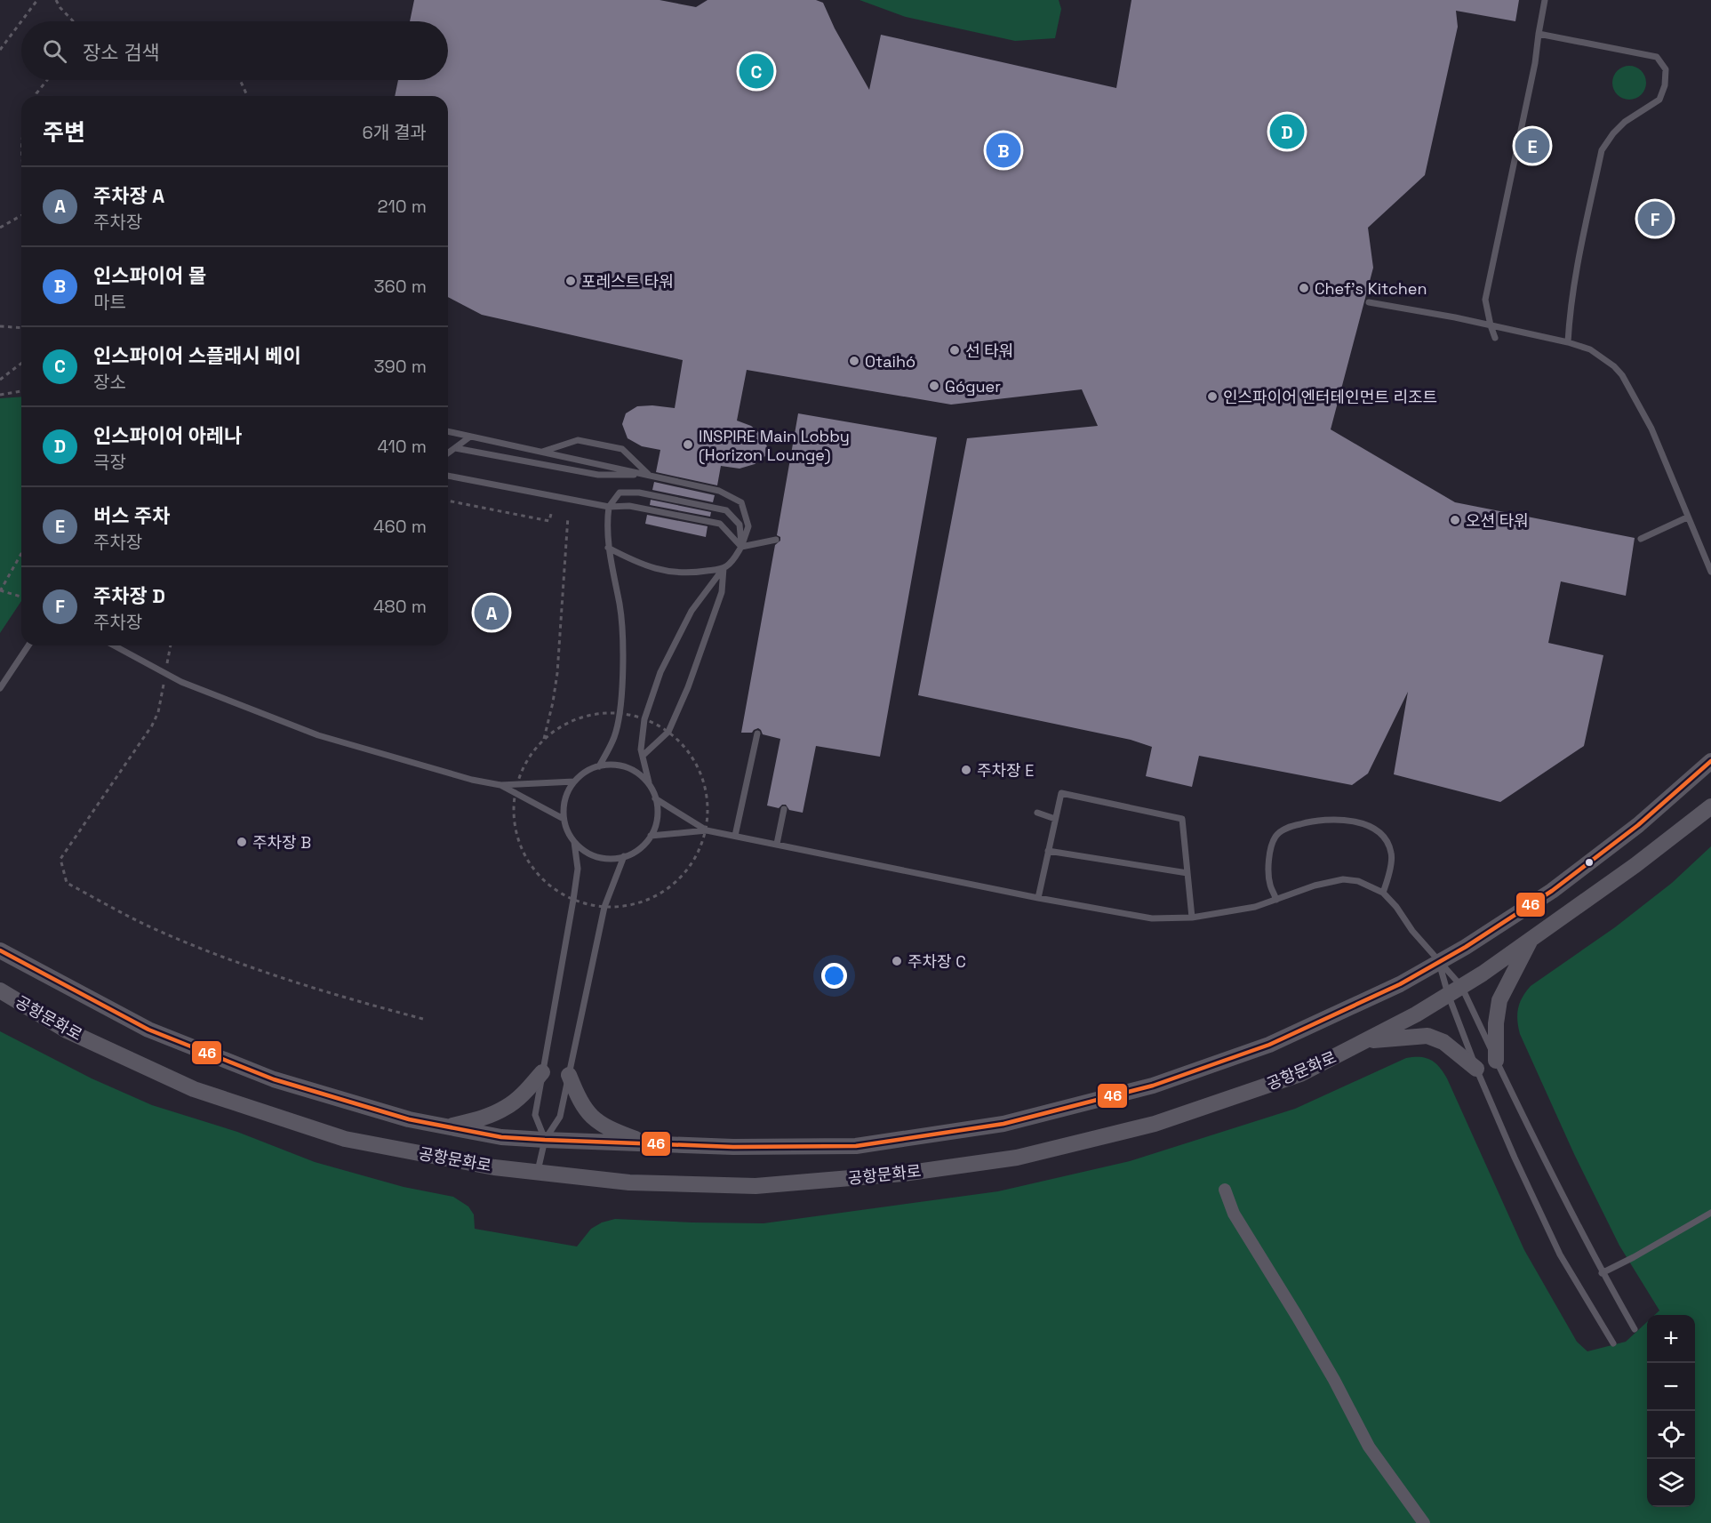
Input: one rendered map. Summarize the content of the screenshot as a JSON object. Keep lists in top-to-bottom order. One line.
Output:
{"streets":{"street":["공항문화로"]},"places":["포레스트 타워","Chef's Kitchen","선 타워","Otaihó","Góguer","인스파이어 엔터테인먼트 리조트","INSPIRE Main Lobby (Horizon Lounge)","오션 타워","주차장 E","주차장 B","주차장 C"],"lines":["transit line 46"],"page":{"search":"장소 검색","pins":["C","D","E","B","F","A"],"heading":["주변","6개 결과"],"list":[{"mark":"A","name":"주차장 A","note":"주차장","value":"210 m"},{"mark":"B","name":"인스파이어 몰","note":"마트","value":"360 m"},{"mark":"C","name":"인스파이어 스플래시 베이","note":"장소","value":"390 m"},{"mark":"D","name":"인스파이어 아레나","note":"극장","value":"410 m"},{"mark":"E","name":"버스 주차","note":"주차장","value":"460 m"},{"mark":"F","name":"주차장 D","note":"주차장","value":"480 m"}],"map_buttons":["+","−"]}}
